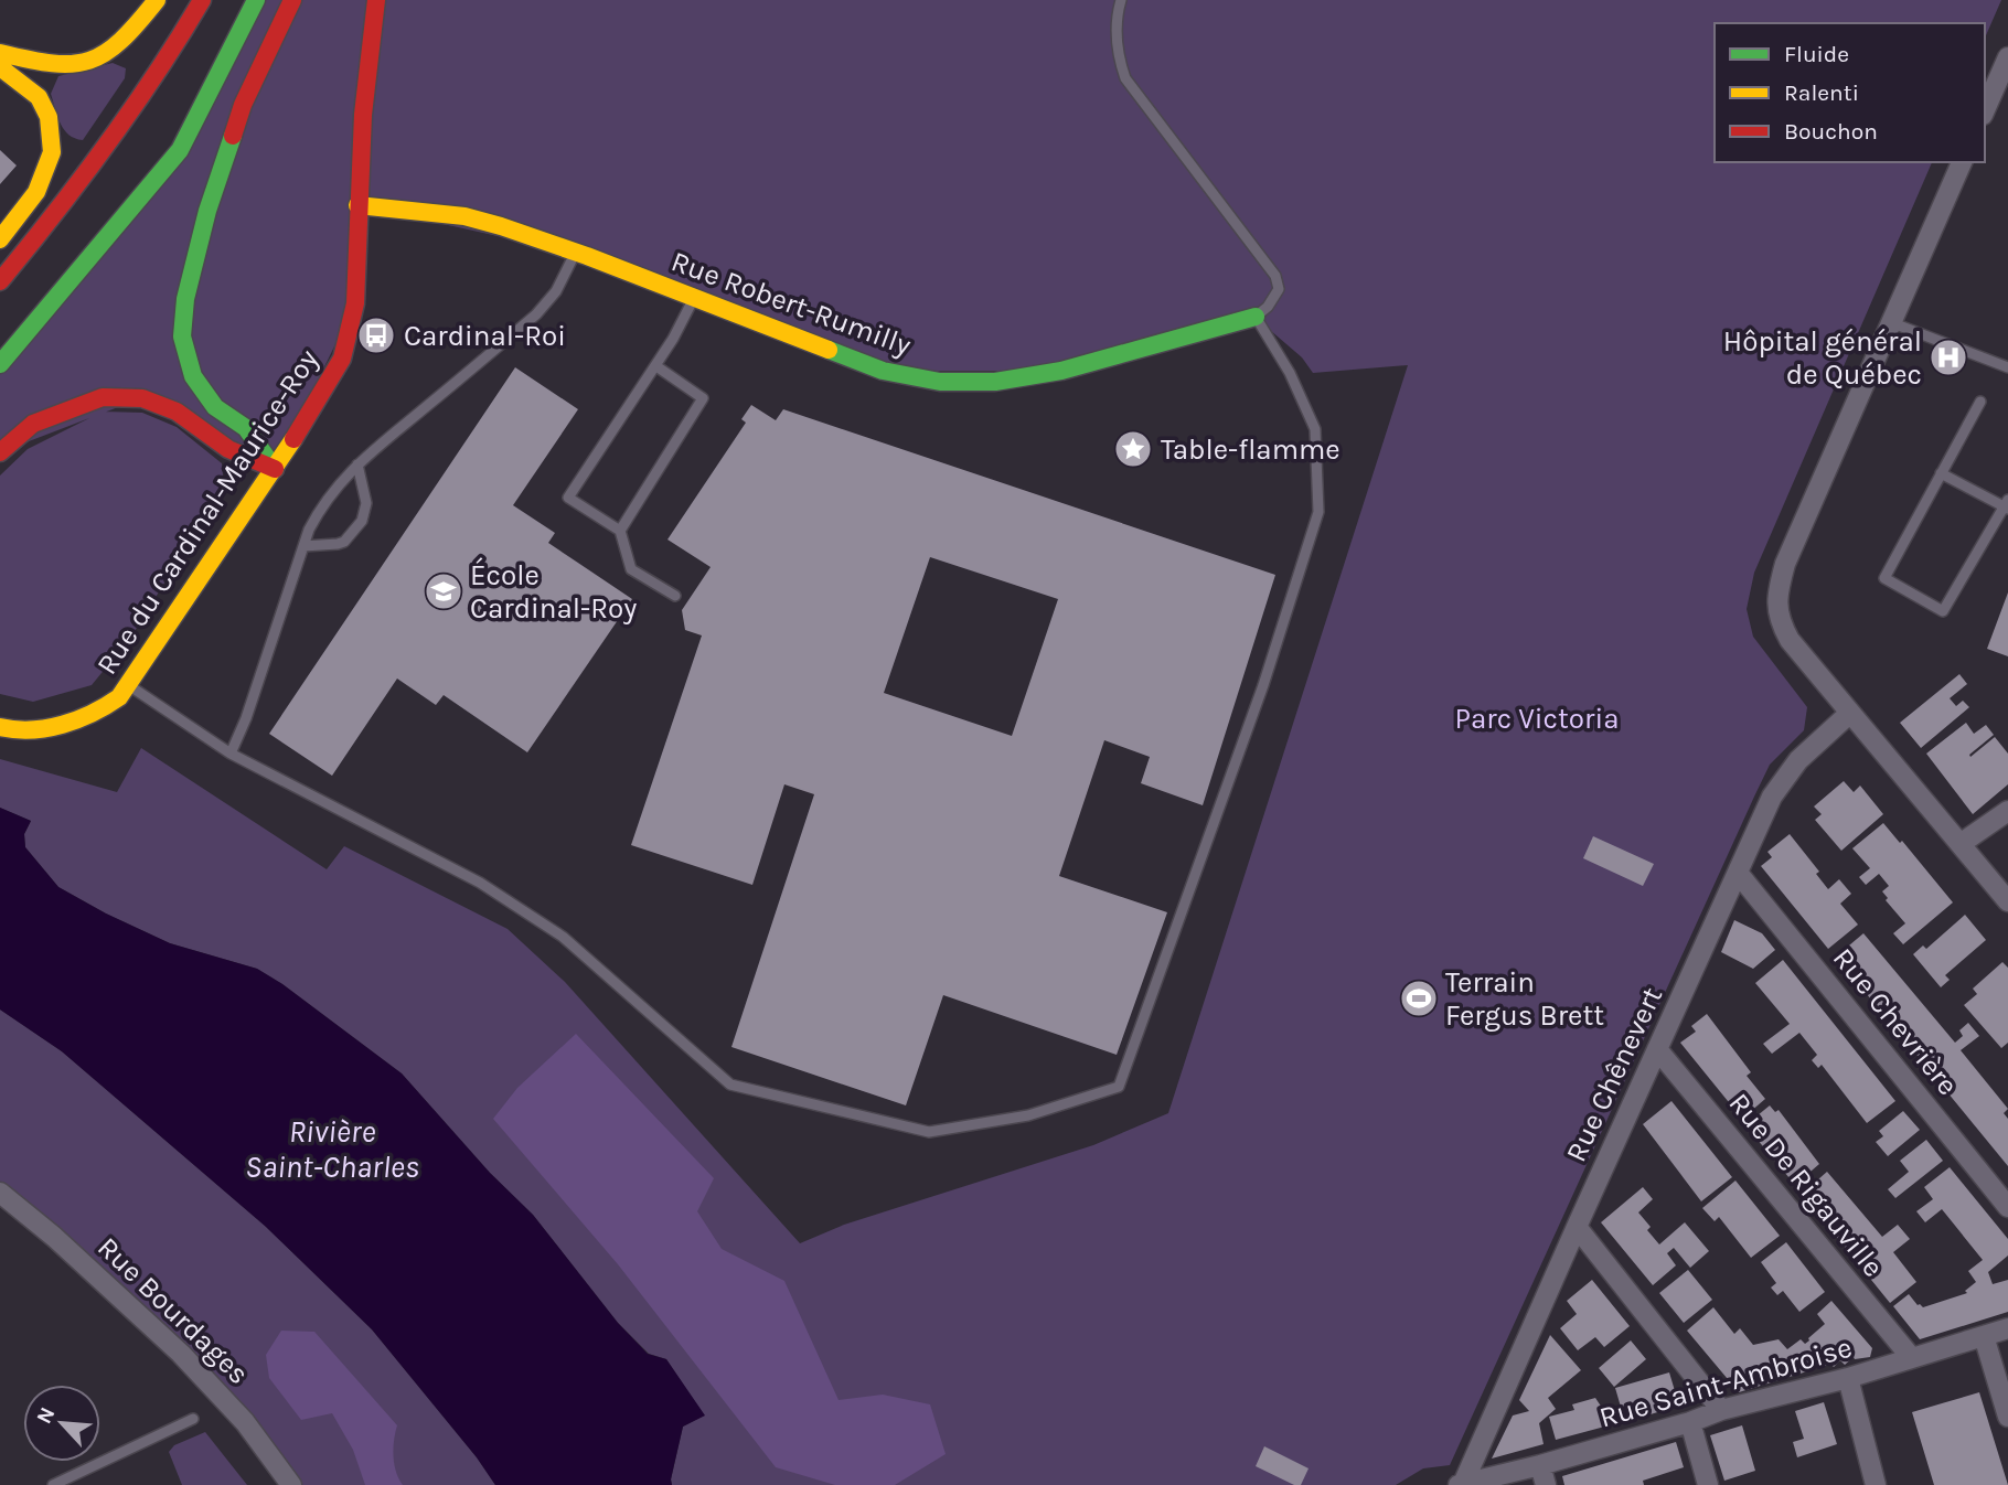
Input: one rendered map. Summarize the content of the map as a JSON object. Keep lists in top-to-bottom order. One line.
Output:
{"streets":{"main road":["Rue Robert-Rumilly","Rue du Cardinal-Maurice-Roy"],"street":["Rue Chevrière","Rue Chênevert","Rue De Rigauville","Rue Bourdages","Rue Saint-Ambroise"]},"crossings":[["Rue Robert-Rumilly","Rue du Cardinal-Maurice-Roy"],["Rue Chevrière","Rue Chênevert"],["Rue Chênevert","Rue De Rigauville"],["Rue Chênevert","Rue Saint-Ambroise"],["Rue De Rigauville","Rue Saint-Ambroise"]],"water":["Rivière Saint-Charles"],"parks":["Parc Victoria"],"places":{"bus stop":["Cardinal-Roi"],"hospital":["Hôpital général de Québec"],"place":["Table-flamme"],"school or university":["École Cardinal-Roy"],"sports":["Terrain Fergus Brett"]},"legend":["Fluide","Ralenti","Bouchon"],"north":"top left"}
